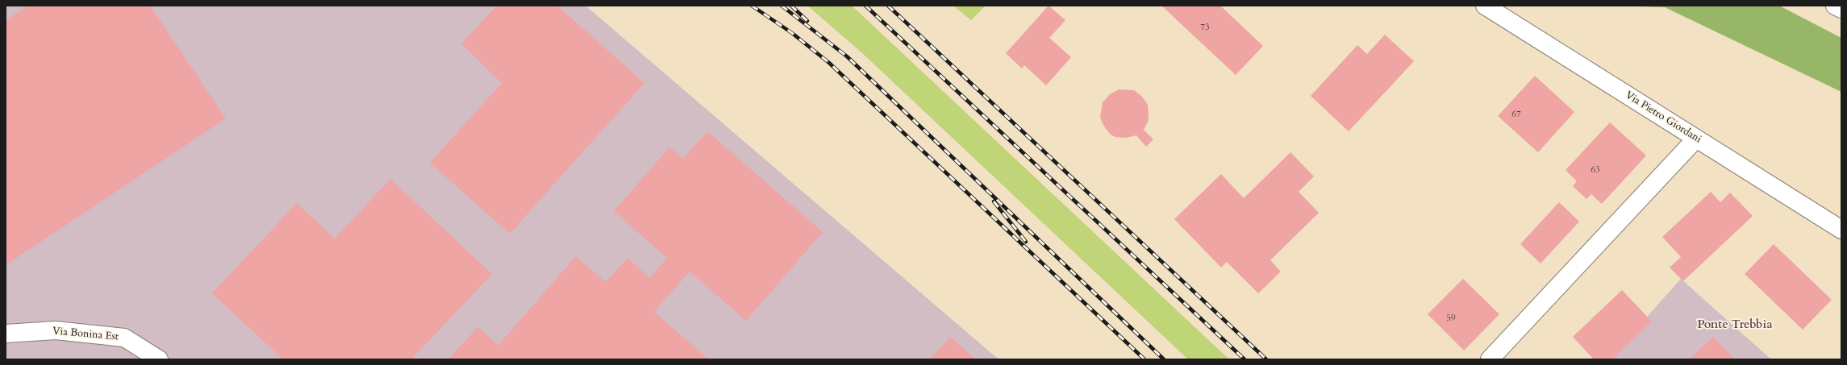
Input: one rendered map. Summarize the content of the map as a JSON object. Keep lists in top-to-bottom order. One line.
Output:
{"streets":{"street":["Via Pietro Giordani","Via Bonina Est"]},"districts":["Ponte Trebbia"],"house_numbers":["73","67","63","59"]}
